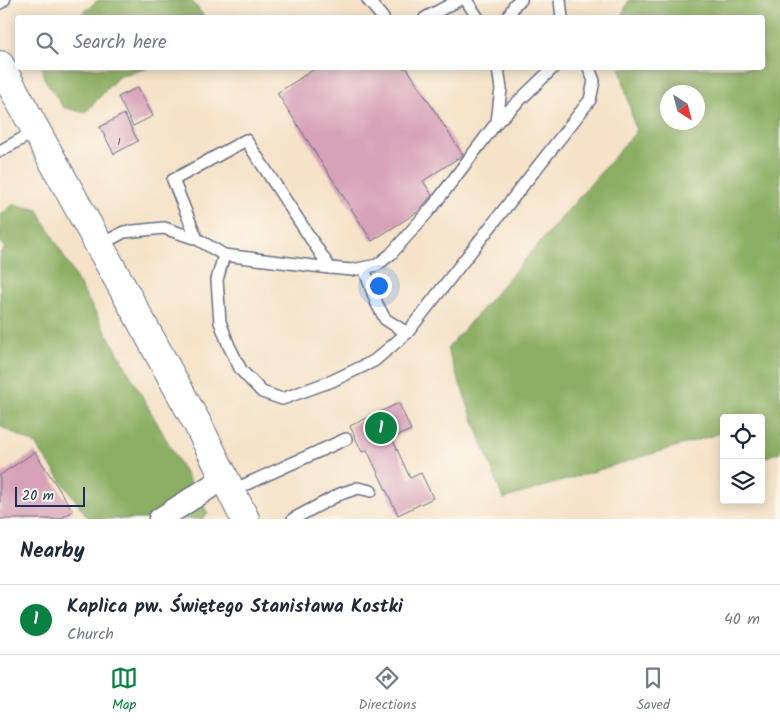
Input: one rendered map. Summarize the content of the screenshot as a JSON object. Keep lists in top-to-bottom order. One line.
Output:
{"house_numbers":["1"],"scale_bar":"20 m","north":"bottom right","page":{"search":"Search here","pins":"1","scale":"20 m","heading":"Nearby","list":[{"mark":"1","name":"Kaplica pw. Świętego Stanisława Kostki","note":"Church","value":"40 m"}],"nav":["Map","Directions","Saved"]}}
